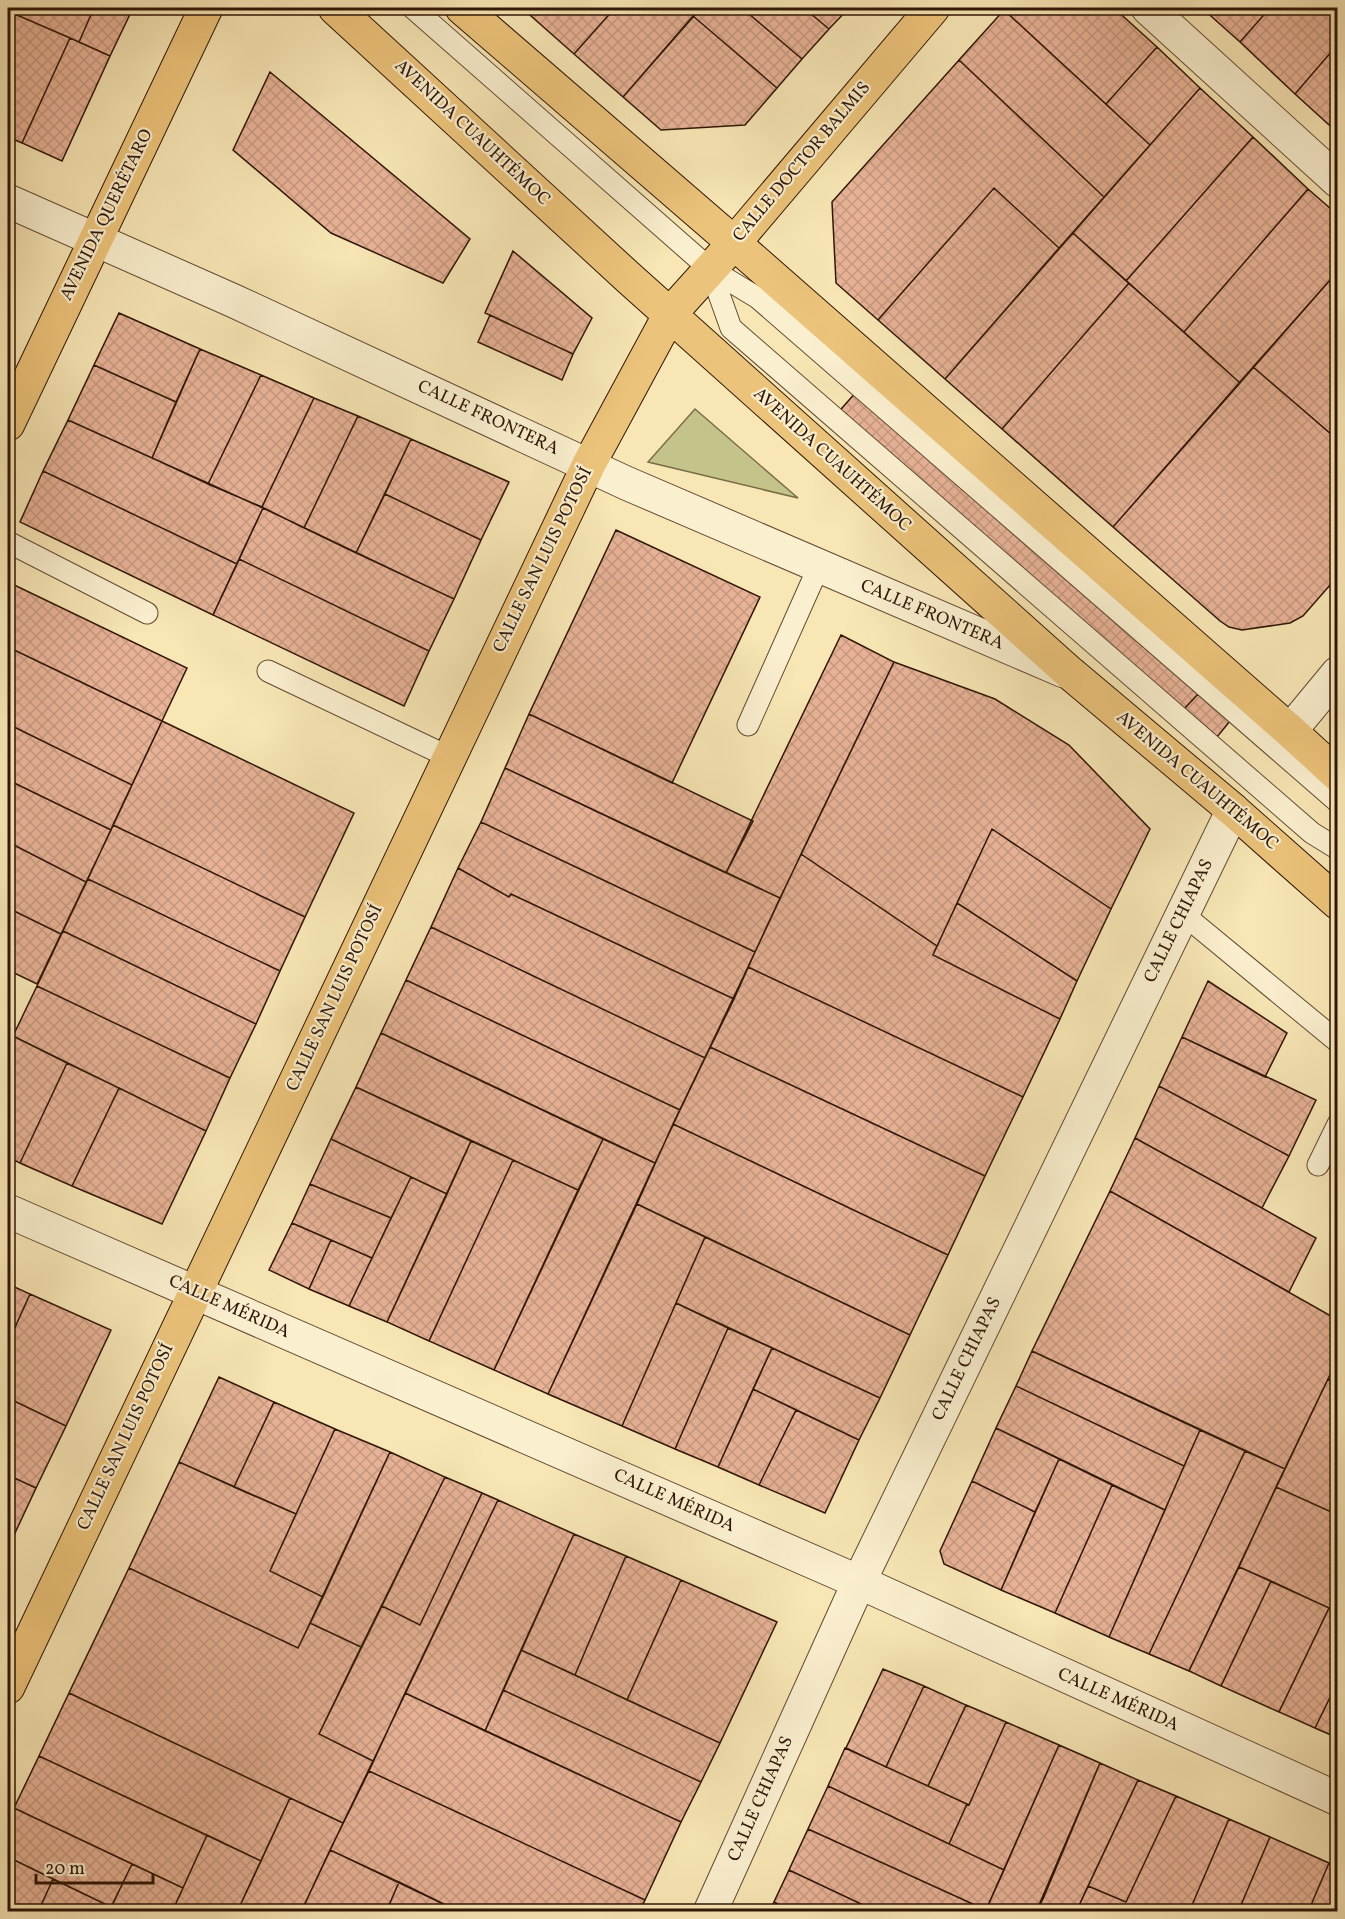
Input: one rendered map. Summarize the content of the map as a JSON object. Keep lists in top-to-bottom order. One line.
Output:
{"streets":{"main road":["AVENIDA CUAUHTÉMOC","CALLE DOCTOR BALMIS","AVENIDA QUERÉTARO","CALLE SAN LUIS POTOSÍ"],"street":["CALLE FRONTERA","CALLE CHIAPAS","CALLE MÉRIDA"]},"crossings":[["AVENIDA CUAUHTÉMOC","CALLE DOCTOR BALMIS"],["AVENIDA CUAUHTÉMOC","CALLE FRONTERA"],["AVENIDA CUAUHTÉMOC","CALLE SAN LUIS POTOSÍ"],["AVENIDA CUAUHTÉMOC","CALLE CHIAPAS"],["CALLE DOCTOR BALMIS","CALLE SAN LUIS POTOSÍ"],["AVENIDA QUERÉTARO","CALLE FRONTERA"],["CALLE FRONTERA","CALLE SAN LUIS POTOSÍ"],["CALLE SAN LUIS POTOSÍ","CALLE MÉRIDA"],["CALLE CHIAPAS","CALLE MÉRIDA"]],"scale_bar":"20 m"}
